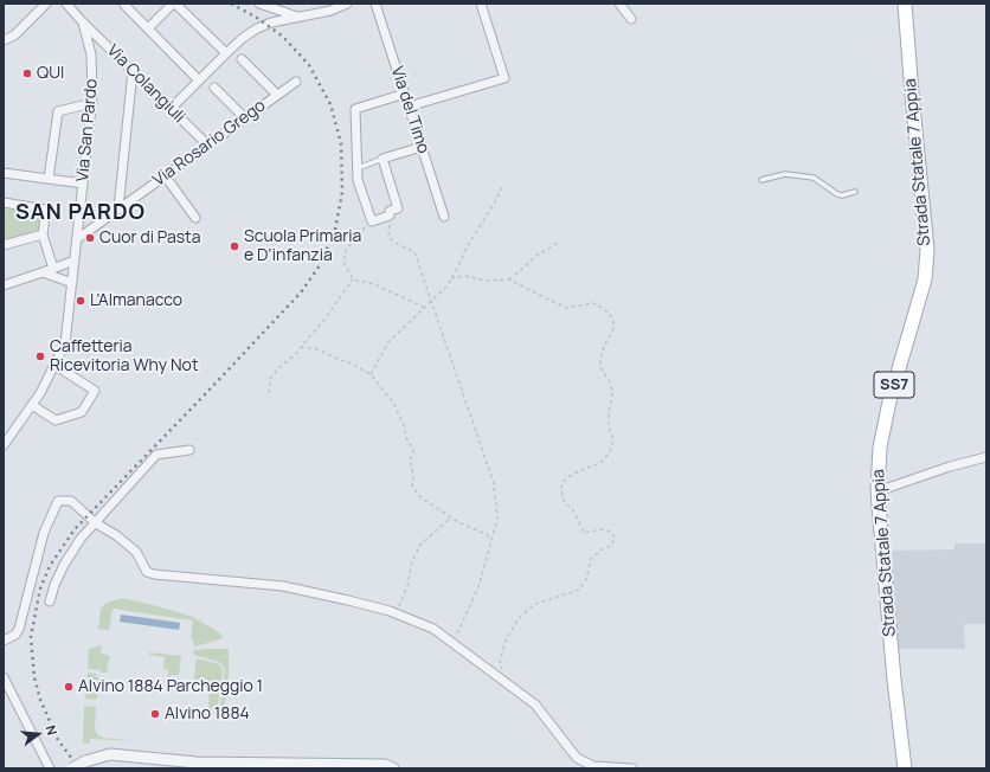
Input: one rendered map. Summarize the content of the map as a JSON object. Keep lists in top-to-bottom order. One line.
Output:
{"streets":{"main road":["Strada Statale 7 Appia","SS7"],"street":["Via Colangiuli","Via del Timo","Via San Pardo","Via Rosario Grego"]},"crossings":[["Via Colangiuli","Via San Pardo"],["Via Colangiuli","Via Rosario Grego"],["Via San Pardo","Via Rosario Grego"]],"districts":["SAN PARDO"],"places":["QUI","Cuor di Pasta","Scuola Primaria e D'infanzia","L'Almanacco","Caffetteria Ricevitoria Why Not","Alvino 1884 Parcheggio 1","Alvino 1884"],"north":"right"}
